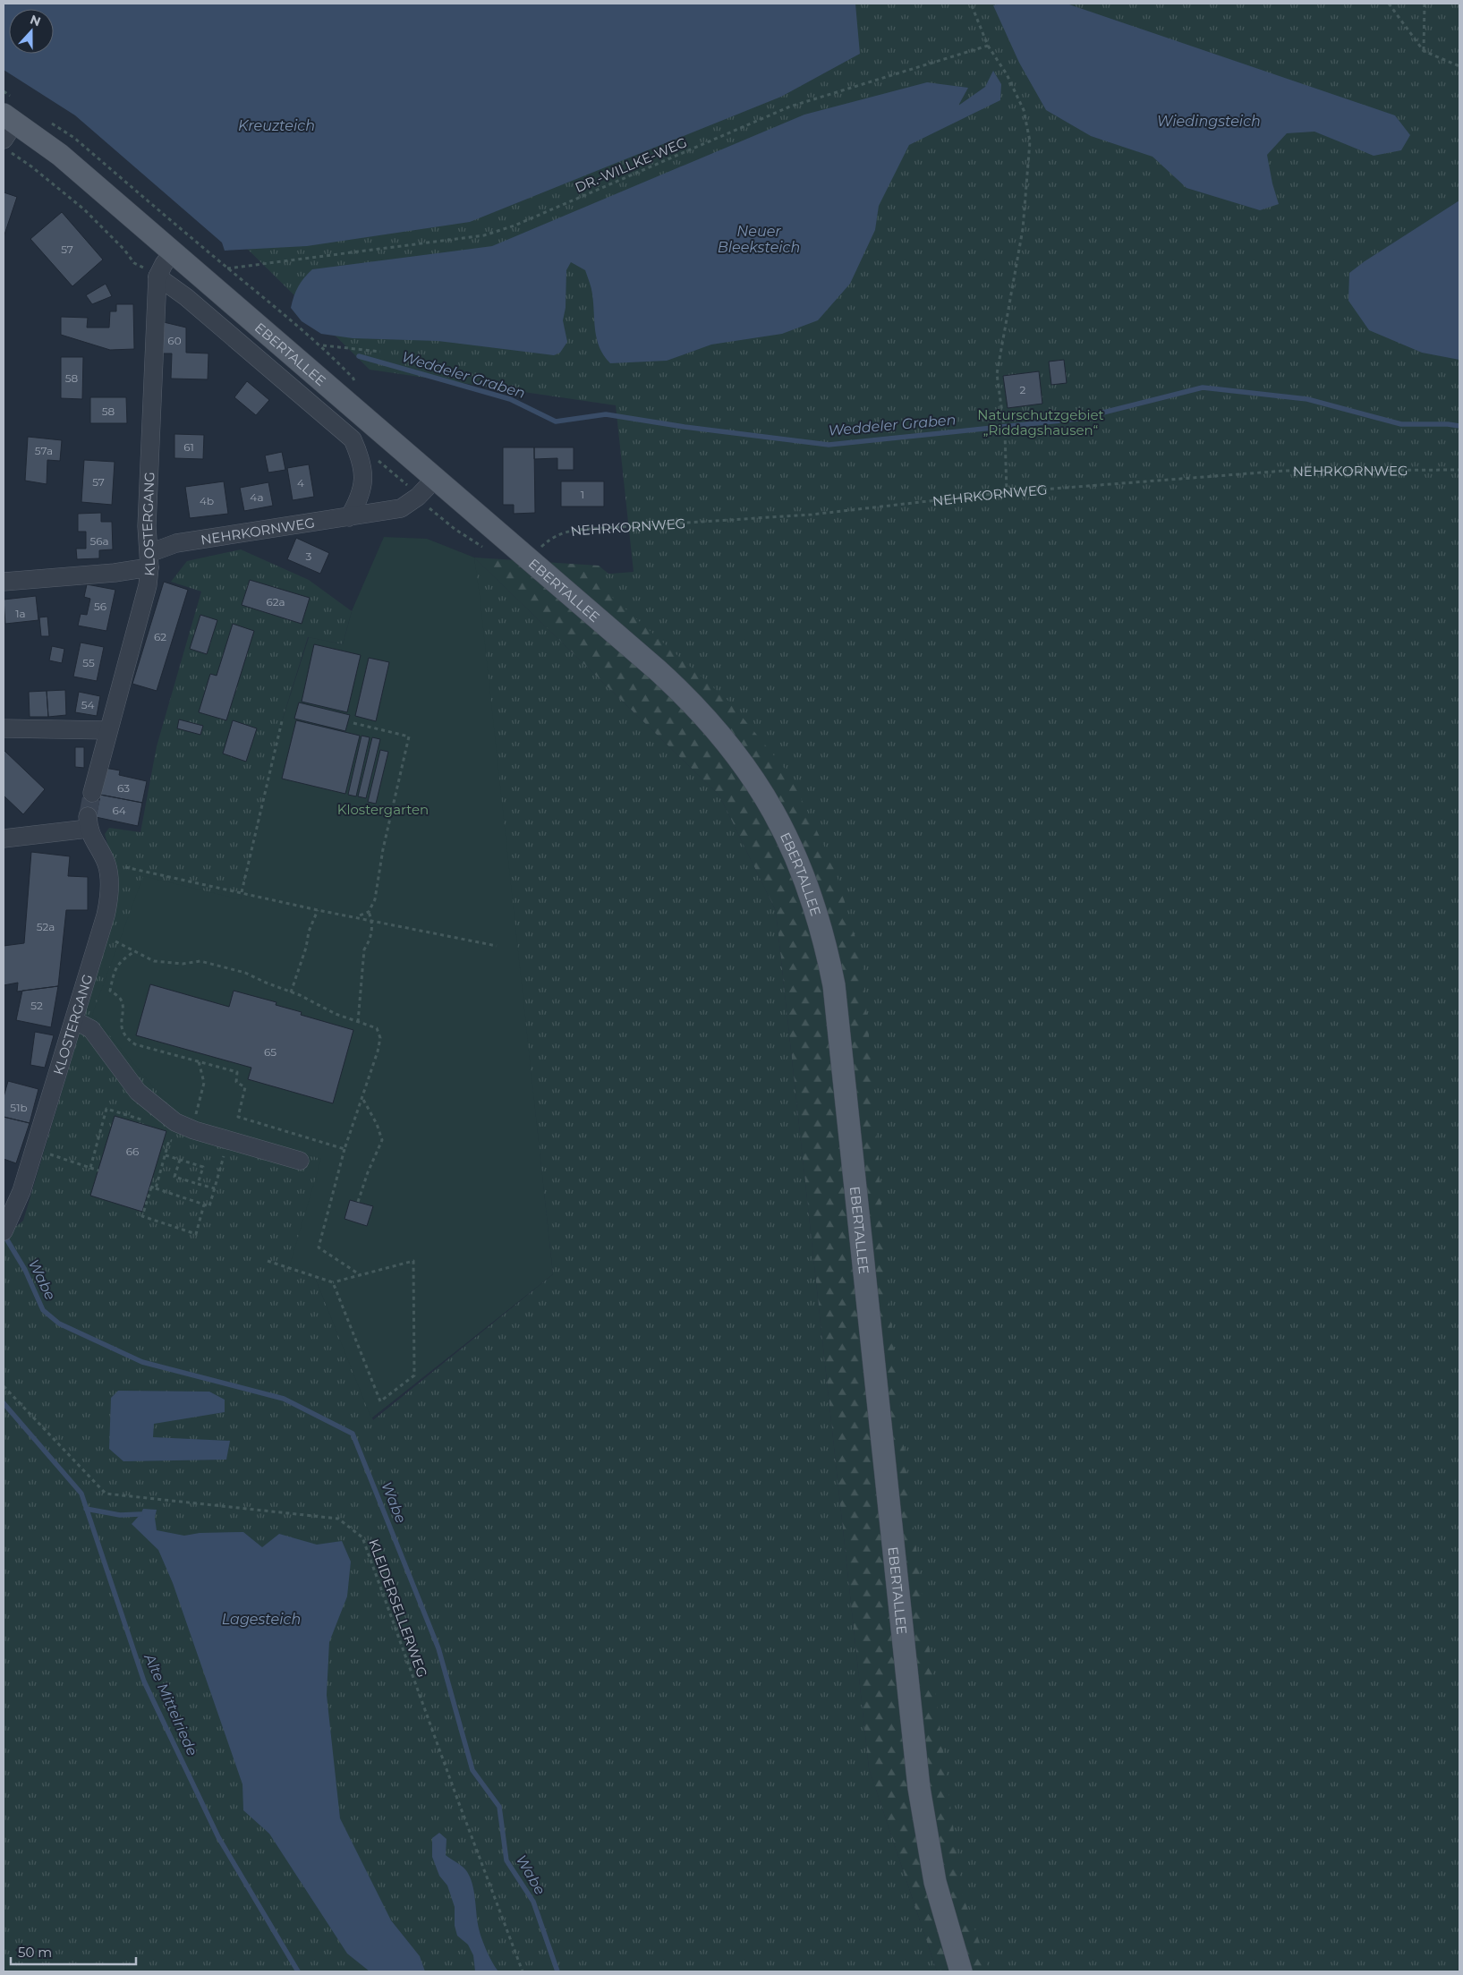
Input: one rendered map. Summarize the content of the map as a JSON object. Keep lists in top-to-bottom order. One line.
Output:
{"streets":{"main road":["EBERTALLEE"],"street":["NEHRKORNWEG","KLOSTERGANG"],"path":["DR.-WILLKE-WEG","KLEIDERSELLERWEG"]},"crossings":[["EBERTALLEE","NEHRKORNWEG"],["EBERTALLEE","KLOSTERGANG"],["NEHRKORNWEG","KLOSTERGANG"]],"water":["Wiedingsteich","Kreuzteich","Neuer Bleeksteich","Weddeler Graben","Wabe","Lagesteich","Alte Mittelriede"],"parks":["Naturschutzgebiet „Riddagshausen“","Klostergarten"],"house_numbers":["57","60","58","2","58","61","57a","57","4","1","4a","4b","56a","3","62a","56","1a","62","55","54","63","64","52a","52","65","51b","66"],"scale_bar":"50 m","north":"top"}
